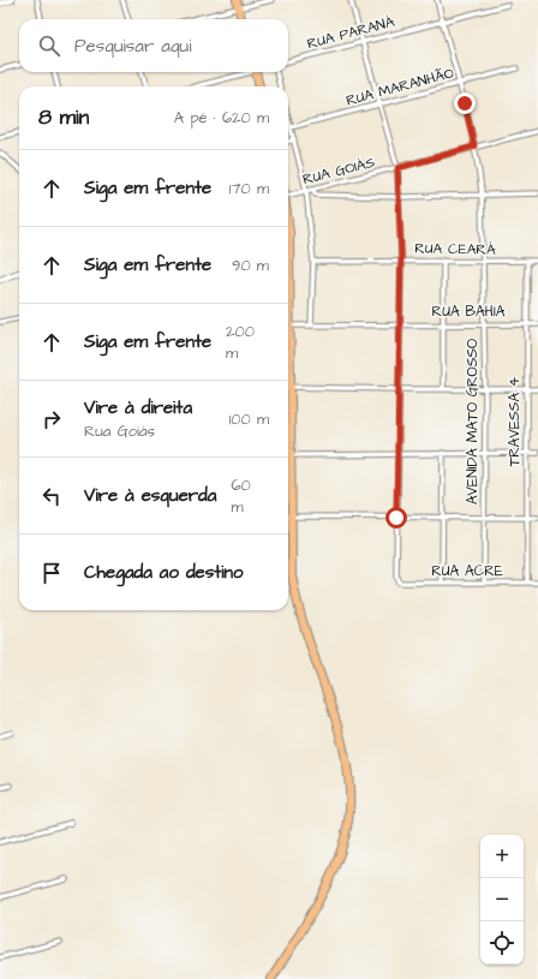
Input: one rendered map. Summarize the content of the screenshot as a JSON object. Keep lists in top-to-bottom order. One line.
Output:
{"streets":{"street":["RUA PARANÁ","RUA MARANHÃO","RUA GOIÁS","RUA CEARÁ","RUA BAHIA","AVENIDA MATO GROSSO","TRAVESSA 4","RUA ACRE"]},"crossings":[["RUA GOIÁS","AVENIDA MATO GROSSO"],["RUA CEARÁ","AVENIDA MATO GROSSO"],["RUA CEARÁ","TRAVESSA 4"],["RUA BAHIA","AVENIDA MATO GROSSO"],["RUA BAHIA","TRAVESSA 4"],["AVENIDA MATO GROSSO","RUA ACRE"],["TRAVESSA 4","RUA ACRE"]],"page":{"search":"Pesquisar aqui","heading":["8 min","A pé · 620 m"],"list":[["Siga em frente","170 m"],["Siga em frente","90 m"],["Siga em frente","200 m"],["Vire à direita","Rua Goiás","100 m"],["Vire à esquerda","60 m"],"Chegada ao destino"],"map_buttons":["+","−"]}}
